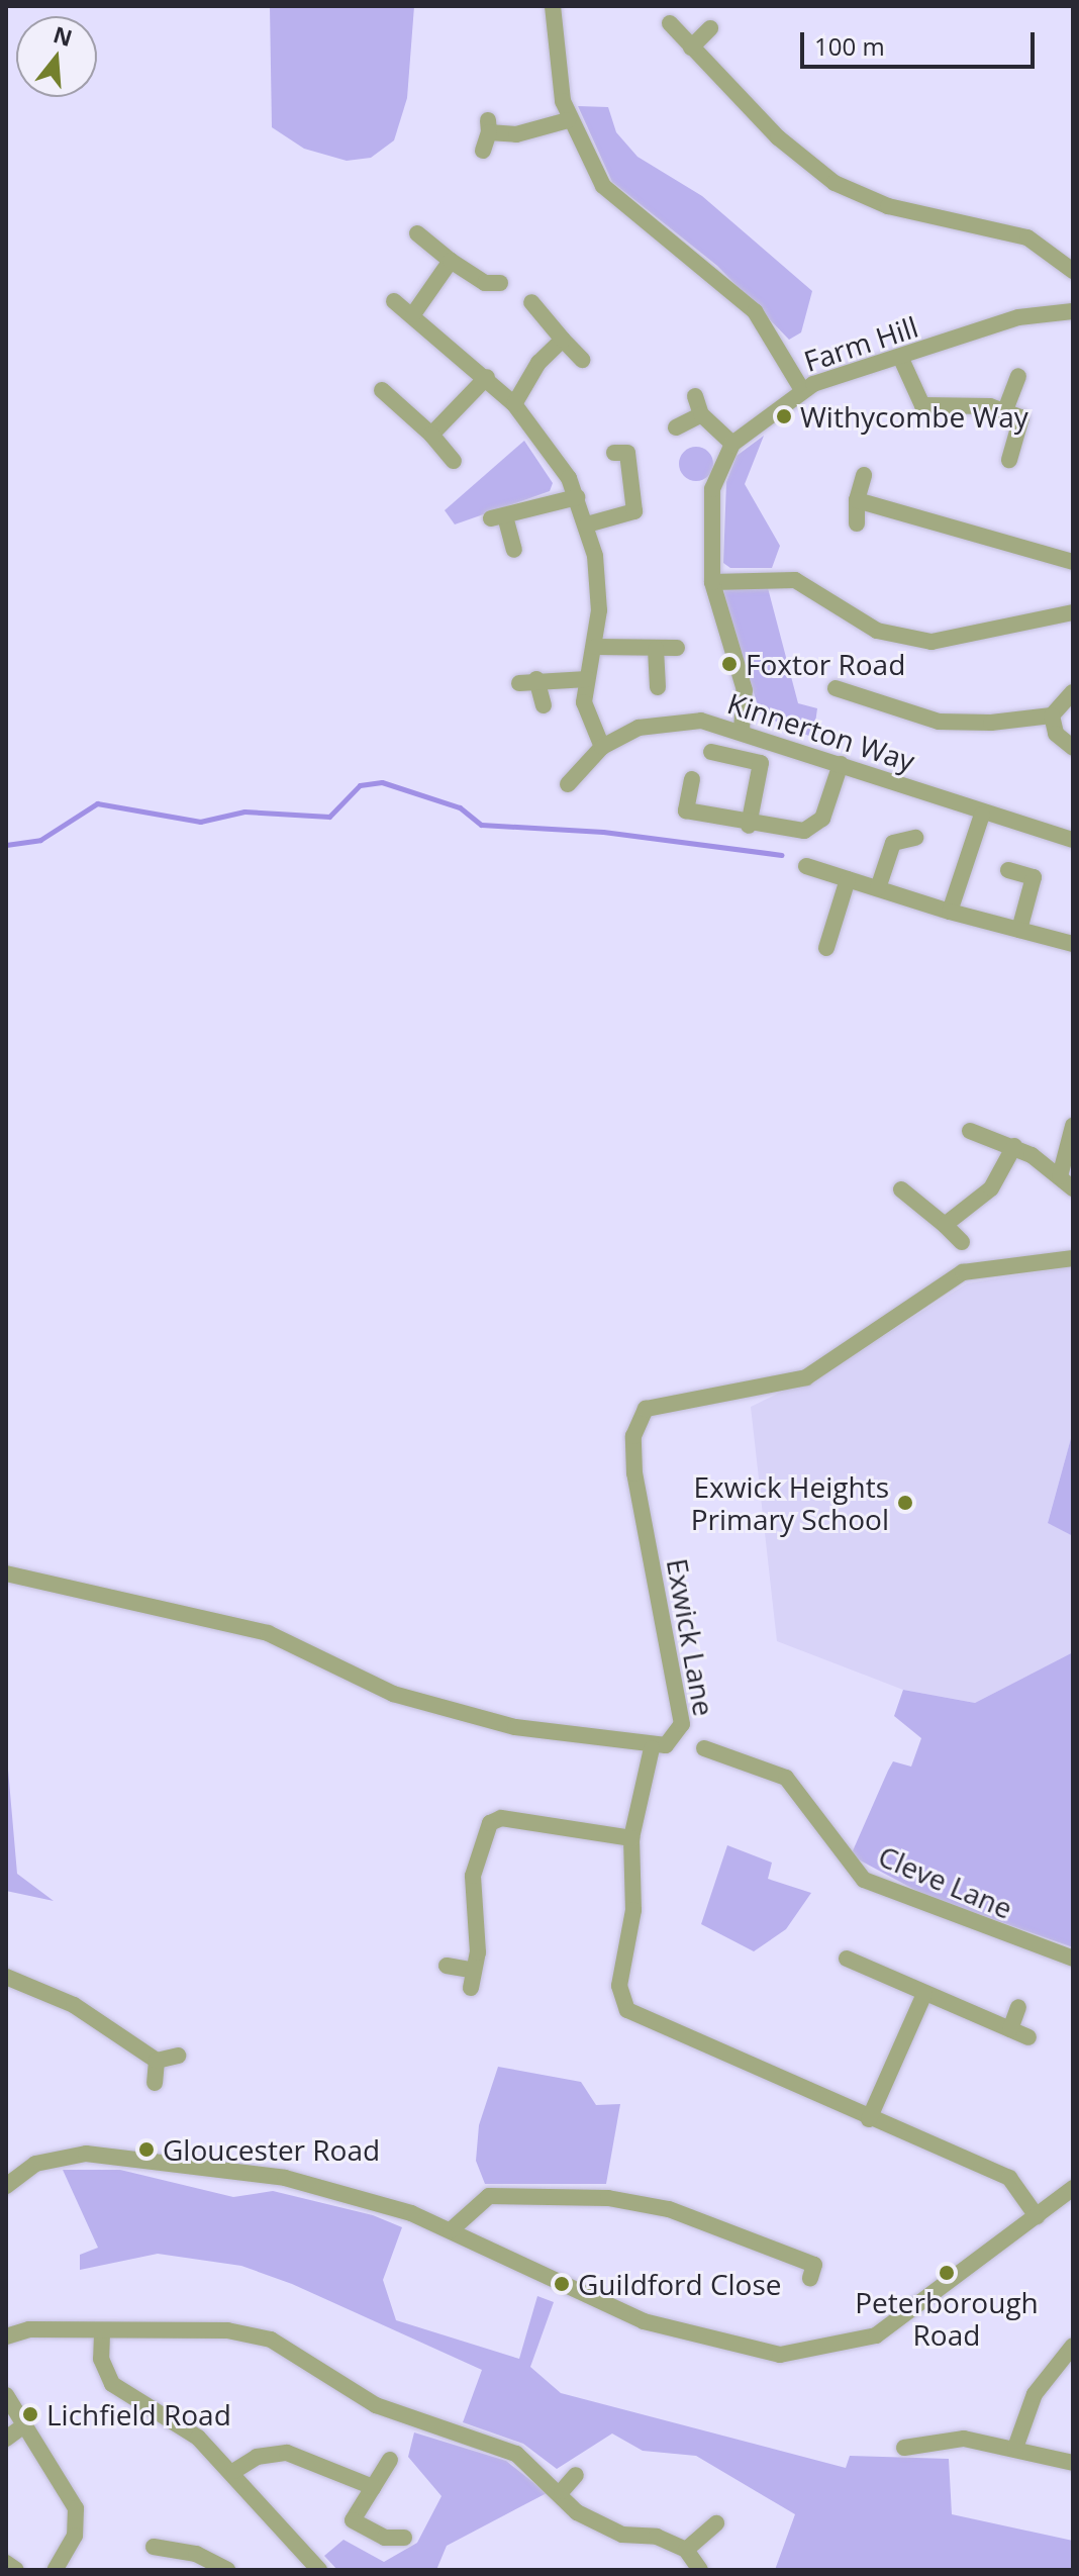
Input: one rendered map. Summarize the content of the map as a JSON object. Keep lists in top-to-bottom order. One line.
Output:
{"streets":{"street":["Farm Hill","Kinnerton Way","Exwick Lane","Cleve Lane"]},"crossings":[["Farm Hill","Kinnerton Way"]],"places":["Withycombe Way","Foxtor Road","Exwick Heights Primary School","Gloucester Road","Peterborough Road","Guildford Close","Lichfield Road"],"scale_bar":"100 m","north":"top"}
